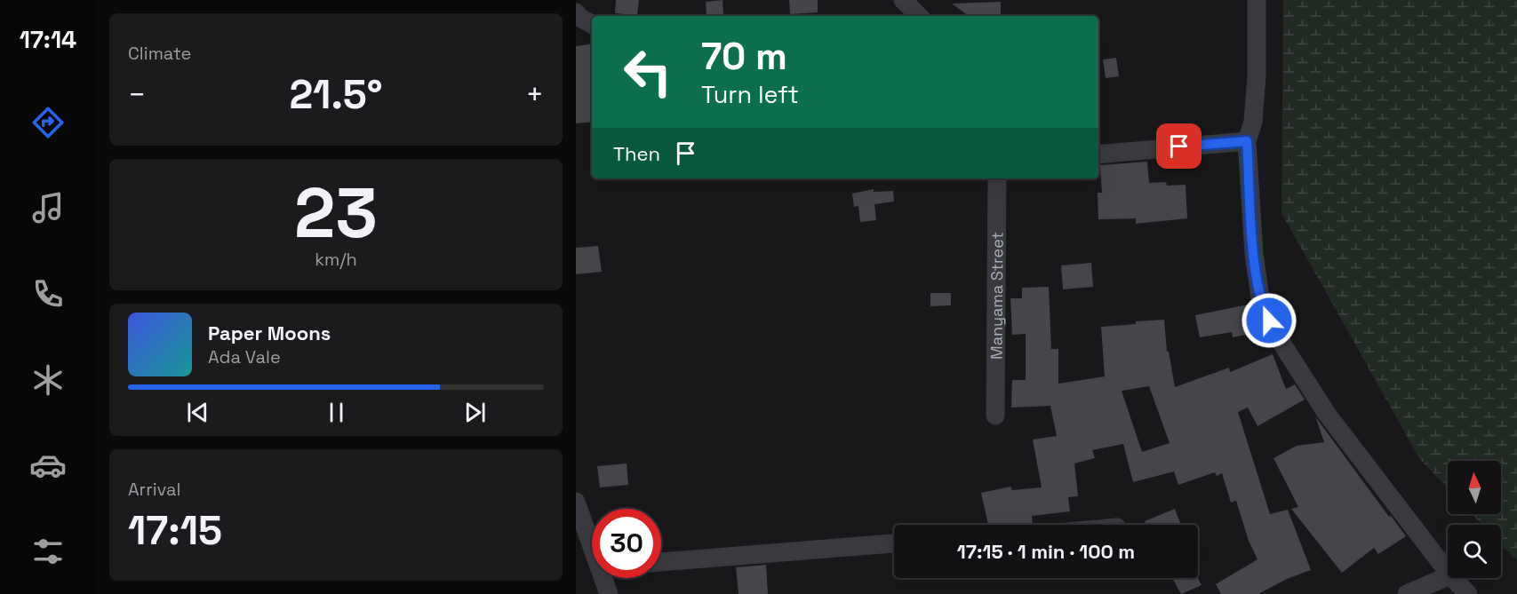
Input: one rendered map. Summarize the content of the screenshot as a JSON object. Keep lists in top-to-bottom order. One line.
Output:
{"streets":{"street":["Manyama Street"]},"north":"top","page":{"tabs":"17:14","tile":["Climate",["23","km/h"],["Arrival","17:15"]],"turn":["70 m","Turn left"],"heat":["−","21.5°","+"],"then":"Then","song":["Paper Moons","Ada Vale"],"limit":"30","trip":"17:15 · 1 min · 100 m"}}
